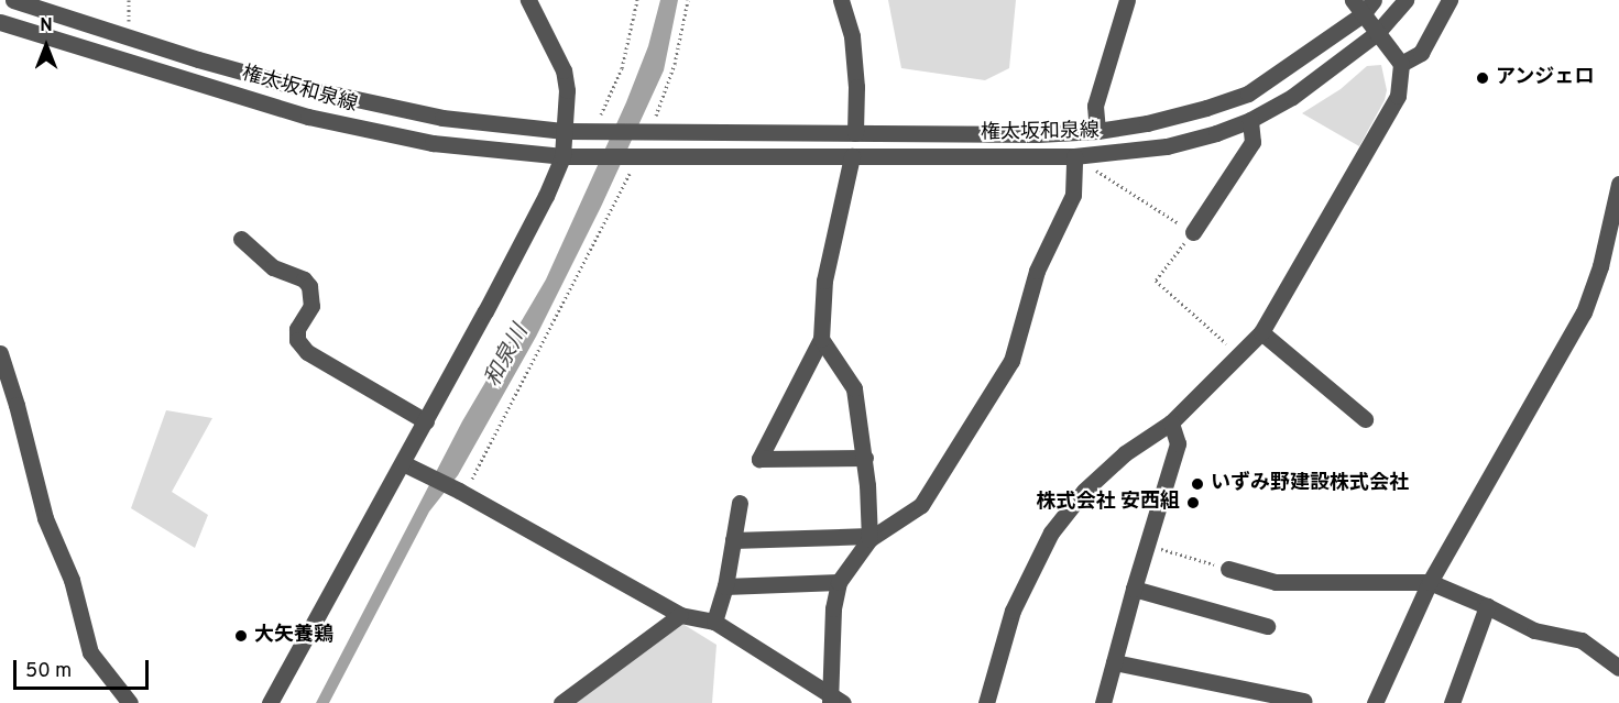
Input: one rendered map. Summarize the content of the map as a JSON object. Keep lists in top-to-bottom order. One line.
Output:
{"streets":{"street":["権太坂和泉線"]},"water":["和泉川"],"places":["アンジェロ","いずみ野建設株式会社","株式会社 安西組","大矢養鶏"],"scale_bar":"50 m","north":"top"}
